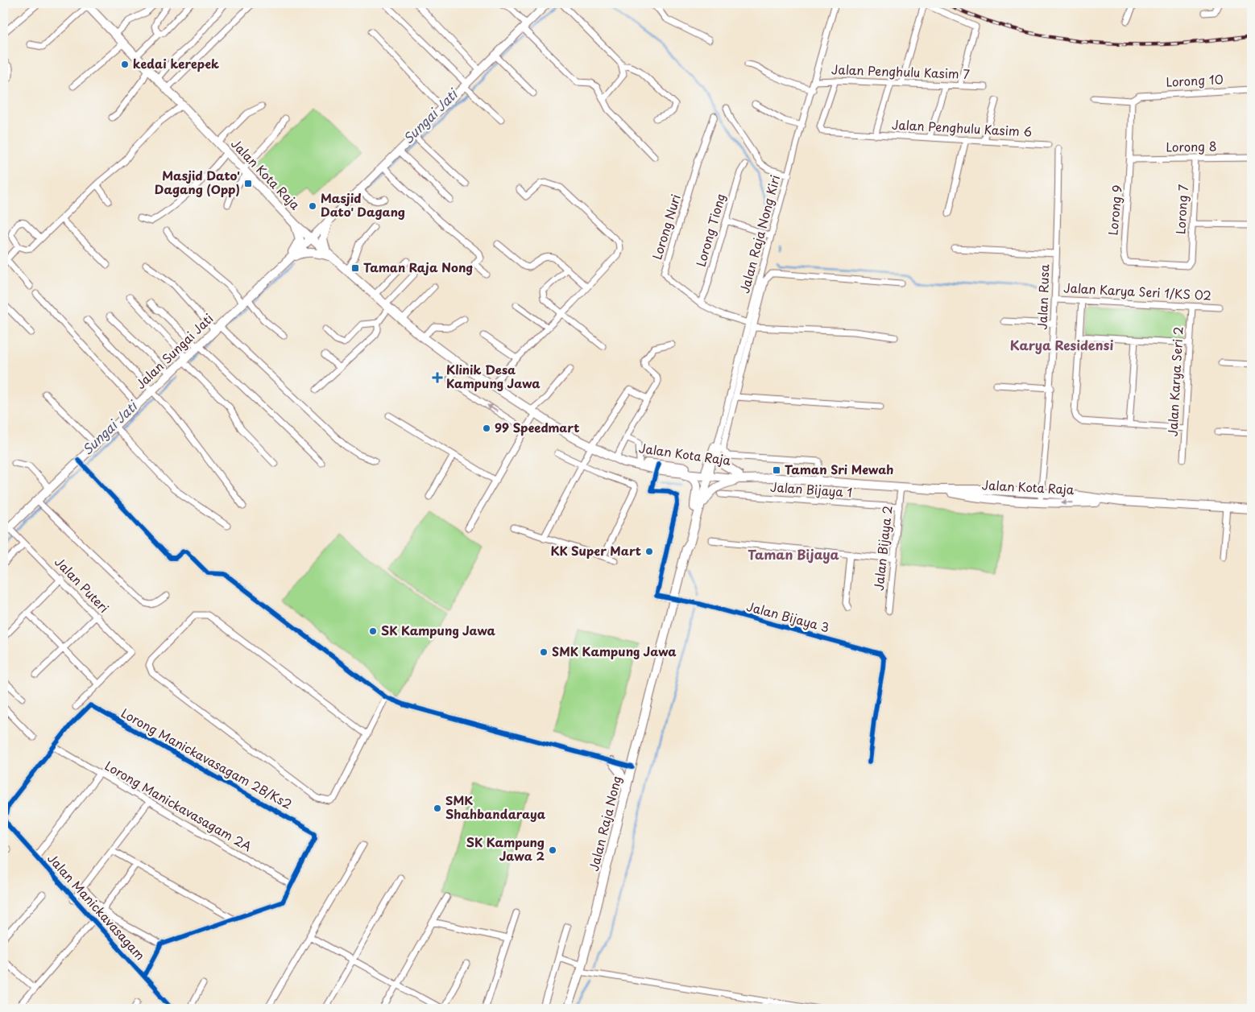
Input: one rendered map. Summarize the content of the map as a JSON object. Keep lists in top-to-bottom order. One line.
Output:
{"streets":{"main road":["Jalan Kota Raja","Jalan Sungai Jati","Jalan Raja Nong"],"street":["Jalan Penghulu Kasim 7","Lorong 10","Jalan Penghulu Kasim 6","Lorong 8","Lorong 7","Lorong 9","Lorong Nuri","Lorong Tiong","Jalan Raja Nong Kiri","Jalan Karya Seri 1/KS 02","Jalan Rusa","Jalan Karya Seri 2","Jalan Bijaya 1","Jalan Bijaya 2","Jalan Puteri","Jalan Bijaya 3","Lorong Manickavasagam 2B/Ks2","Lorong Manickavasagam 2A","Jalan Manickavasagam"]},"crossings":[["Jalan Penghulu Kasim 7","Jalan Penghulu Kasim 6"],["Jalan Penghulu Kasim 7","Jalan Raja Nong Kiri"],["Lorong 10","Lorong 9"],["Lorong 8","Lorong 7"],["Lorong 8","Lorong 9"],["Jalan Kota Raja","Jalan Raja Nong Kiri"],["Jalan Kota Raja","Jalan Rusa"],["Jalan Kota Raja","Jalan Sungai Jati"],["Jalan Kota Raja","Jalan Bijaya 2"],["Jalan Kota Raja","Jalan Bijaya 3"],["Jalan Kota Raja","Jalan Raja Nong"],["Lorong 7","Lorong 9"],["Lorong Nuri","Lorong Tiong"],["Lorong Nuri","Jalan Raja Nong Kiri"],["Jalan Raja Nong Kiri","Jalan Raja Nong"],["Jalan Karya Seri 1/KS 02","Jalan Rusa"],["Jalan Karya Seri 1/KS 02","Jalan Karya Seri 2"],["Jalan Sungai Jati","Jalan Puteri"],["Jalan Bijaya 1","Jalan Bijaya 2"],["Jalan Bijaya 3","Jalan Raja Nong"],["Lorong Manickavasagam 2B/Ks2","Lorong Manickavasagam 2A"],["Lorong Manickavasagam 2B/Ks2","Jalan Manickavasagam"],["Lorong Manickavasagam 2A","Jalan Manickavasagam"]],"districts":["Karya Residensi","Taman Bijaya"],"water":["Sungai Jati"],"places":{"other":["kedai kerepek","Masjid Dato' Dagang","99 Speedmart","KK Super Mart","SK Kampung Jawa","SMK Kampung Jawa","SMK Shahbandaraya","SK Kampung Jawa 2"],"transit":["Masjid Dato' Dagang (Opp)","Taman Raja Nong","Taman Sri Mewah"],"health":["Klinik Desa Kampung Jawa"]}}
